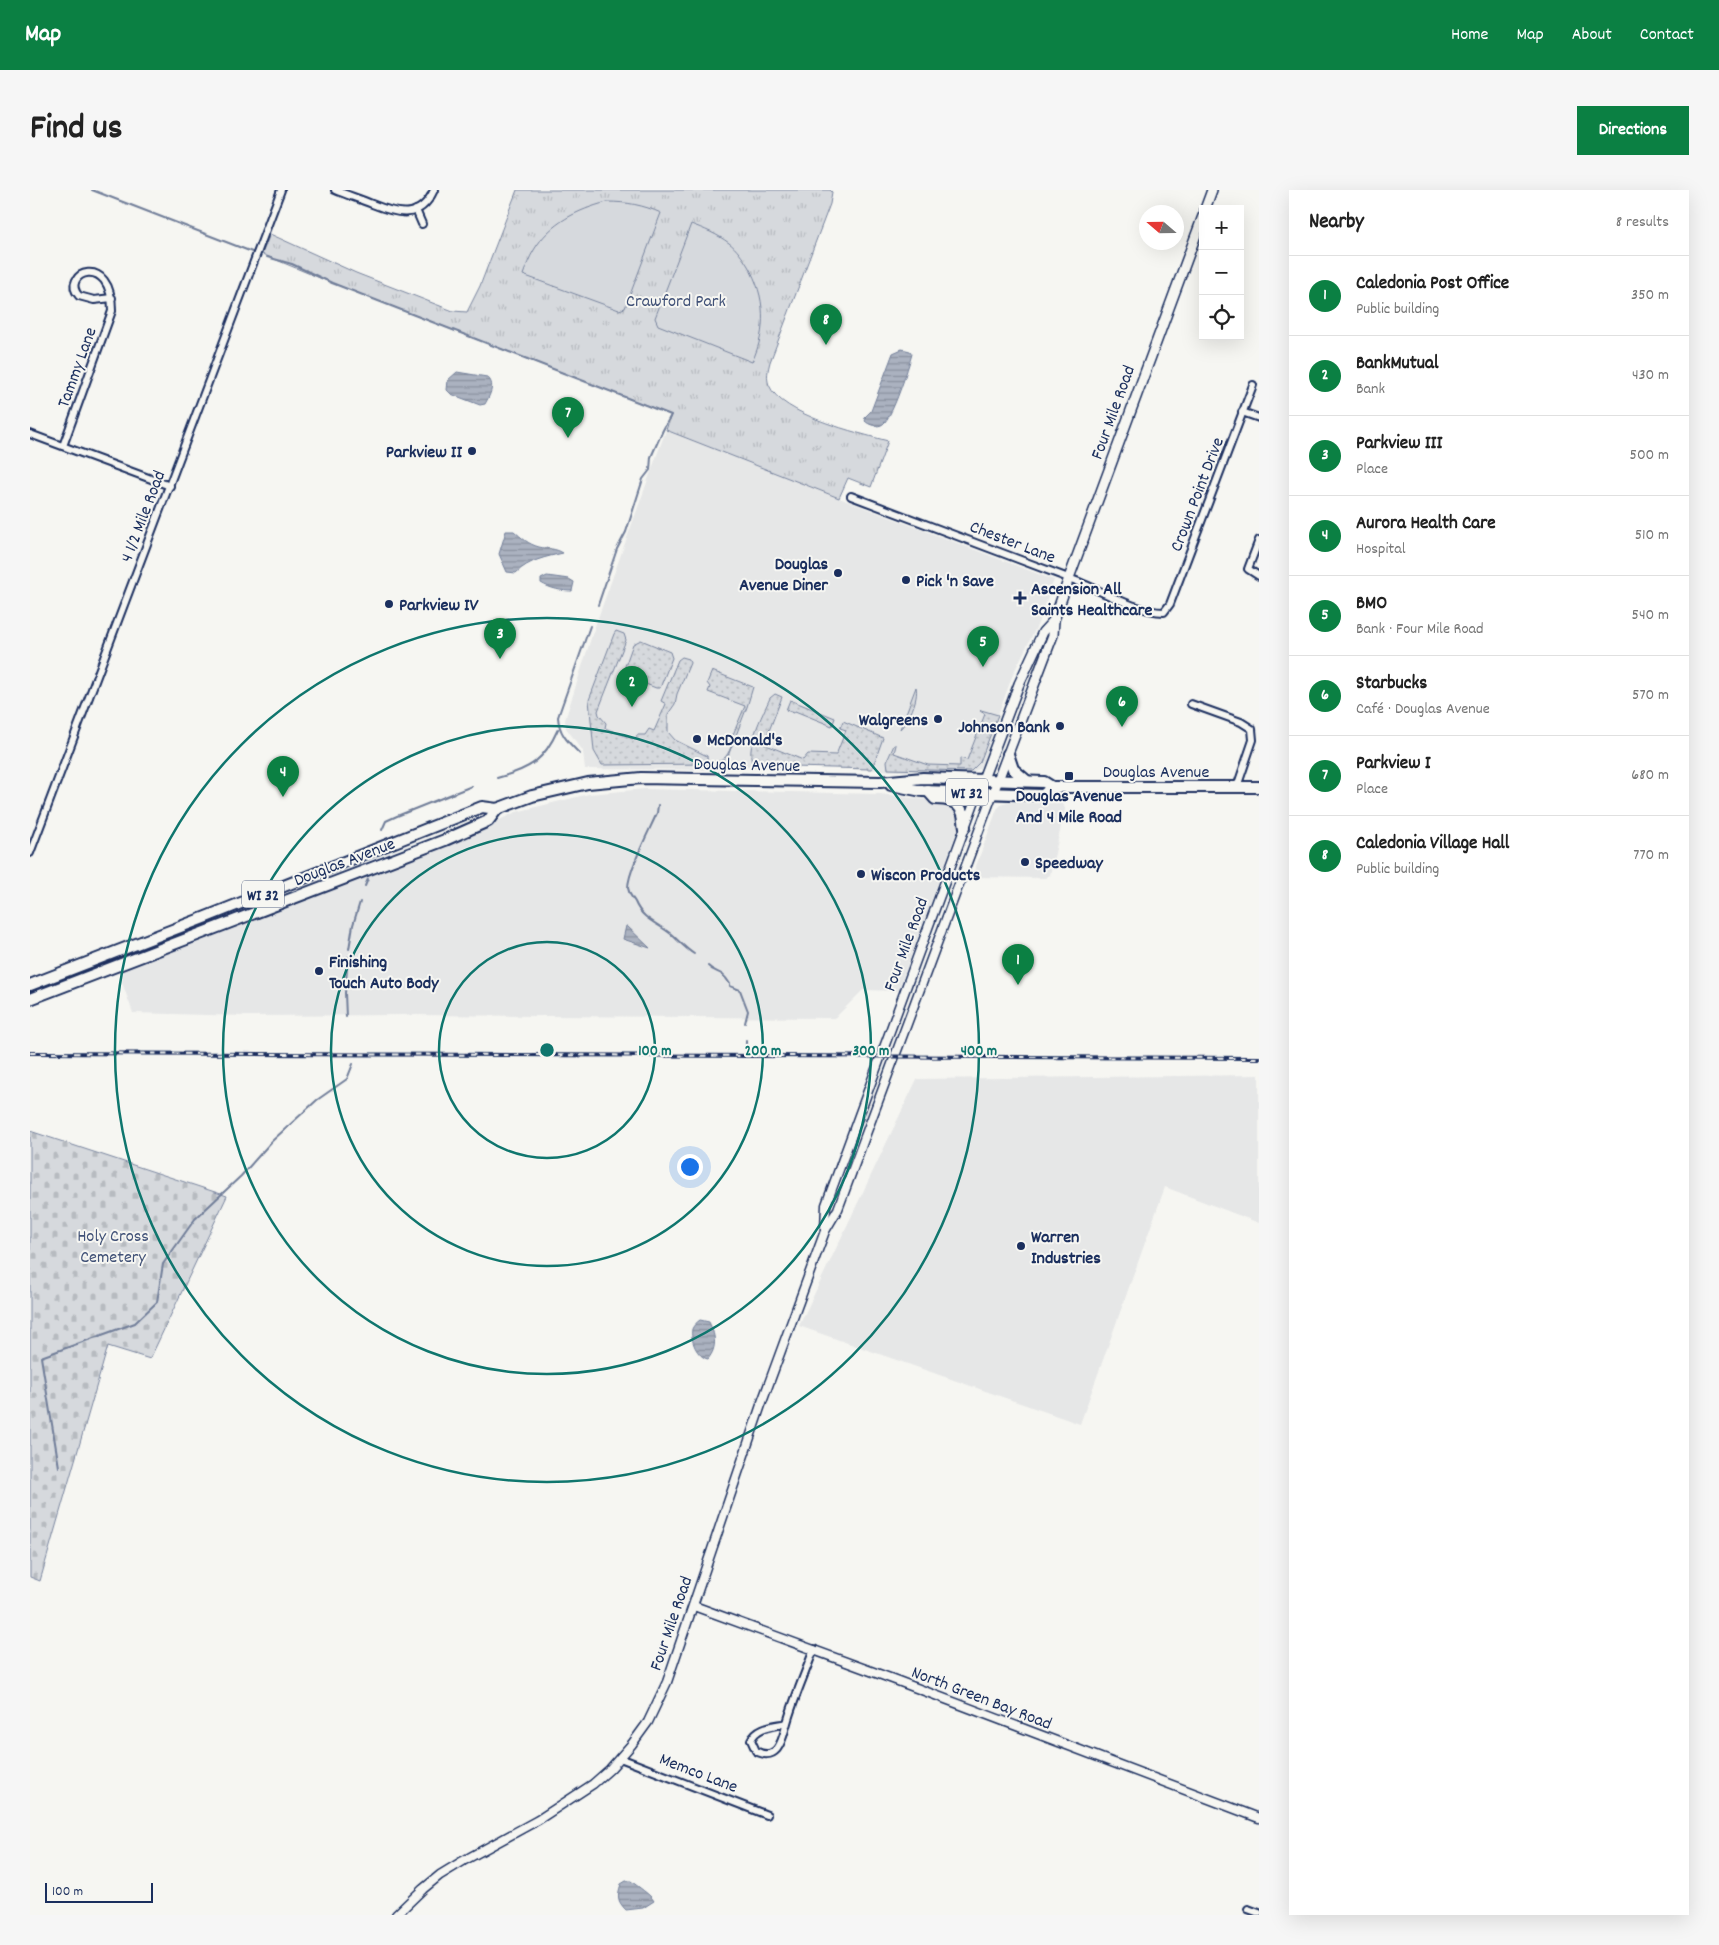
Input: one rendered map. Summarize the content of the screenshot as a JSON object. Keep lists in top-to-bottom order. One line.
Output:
{"streets":{"main road":["Four Mile Road","Douglas Avenue","WI 32"],"street":["Tammy Lane","Crown Point Drive","4 1/2 Mile Road","Chester Lane","North Green Bay Road","Memco Lane"]},"crossings":[["Four Mile Road","Chester Lane"],["Four Mile Road","Douglas Avenue"],["Four Mile Road","North Green Bay Road"],["Four Mile Road","Memco Lane"],["Crown Point Drive","Chester Lane"]],"parks":["Crawford Park","Holy Cross Cemetery"],"places":{"other":["Parkview II","Douglas Avenue Diner","Pick 'n Save","Parkview IV","Walgreens","Johnson Bank","McDonald's","Speedway","Wiscon Products","Finishing Touch Auto Body","Warren Industries"],"health":["Ascension All Saints Healthcare"],"transit":["Douglas Avenue And 4 Mile Road"]},"scale_bar":"100 m","north":"left","page":{"header":"Map","nav":["Home","Map","About","Contact"],"title":"Find us","buttons":"Directions","heading":["Nearby","8 results"],"map_buttons":["+","−"],"list":[{"mark":"1","name":"Caledonia Post Office","note":"Public building","value":"350 m"},{"mark":"2","name":"BankMutual","note":"Bank","value":"430 m"},{"mark":"3","name":"Parkview III","note":"Place","value":"500 m"},{"mark":"4","name":"Aurora Health Care","note":"Hospital","value":"510 m"},{"mark":"5","name":"BMO","note":"Bank · Four Mile Road","value":"540 m"},{"mark":"6","name":"Starbucks","note":"Café · Douglas Avenue","value":"570 m"},{"mark":"7","name":"Parkview I","note":"Place","value":"680 m"},{"mark":"8","name":"Caledonia Village Hall","note":"Public building","value":"770 m"}],"pins":["8","7","3","5","2","6","4","1"],"scale":"100 m"},"rings":["100 m","200 m","300 m","400 m"]}
